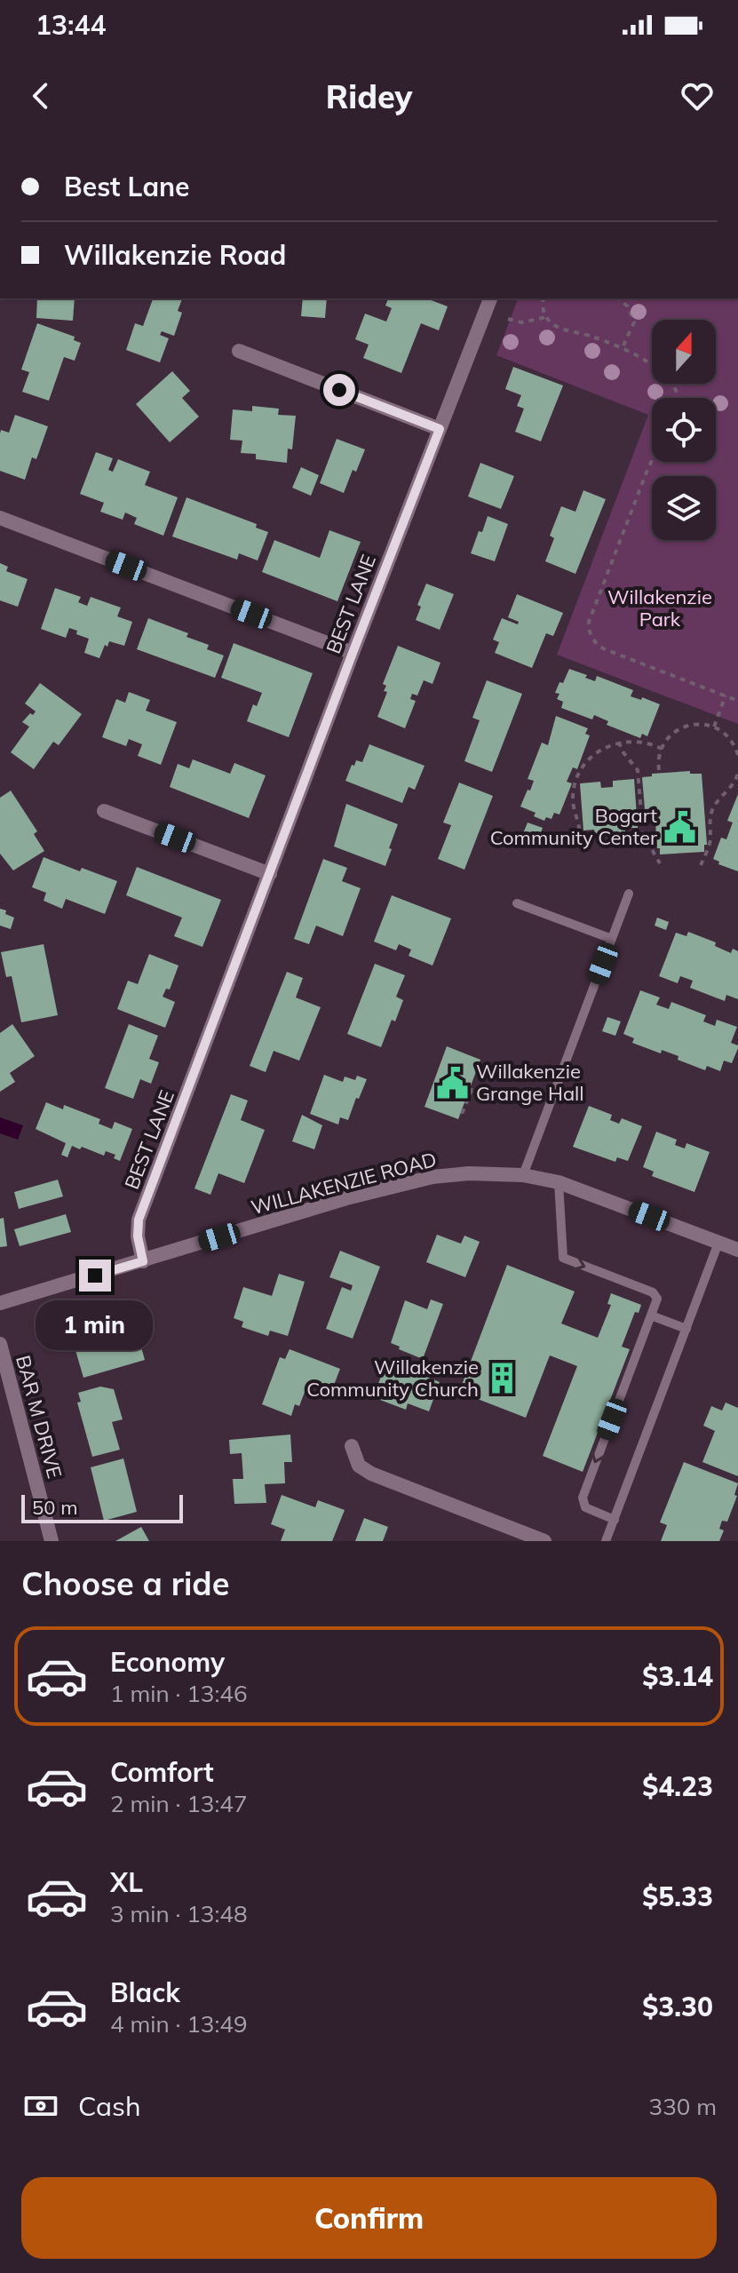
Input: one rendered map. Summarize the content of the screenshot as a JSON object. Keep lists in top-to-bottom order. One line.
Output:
{"streets":{"street":["BEST LANE","WILLAKENZIE ROAD","BAR M DRIVE"]},"crossings":[["BEST LANE","WILLAKENZIE ROAD"]],"parks":["Willakenzie Park"],"places":{"public building":["Bogart Community Center","Willakenzie Grange Hall"],"building":["Willakenzie Community Church"]},"scale_bar":"50 m","north":"top","page":{"status":"13:44","header":"Ridey","banner":["Best Lane","Willakenzie Road"],"bubble":"1 min","scale":"50 m","heading":"Choose a ride","list":[{"name":"Economy","note":"1 min · 13:46","value":"$3.14"},{"name":"Comfort","note":"2 min · 13:47","value":"$4.23"},{"name":"XL","note":"3 min · 13:48","value":"$5.33"},{"name":"Black","note":"4 min · 13:49","value":"$3.30"}],"pay":["Cash","330 m"],"buttons":"Confirm"}}
